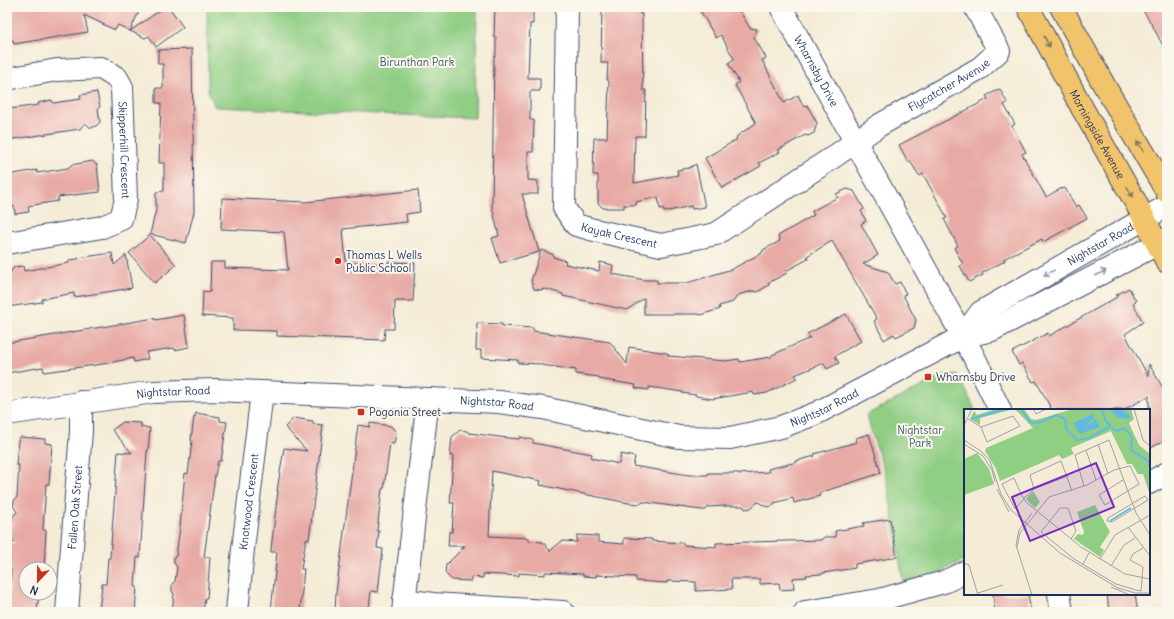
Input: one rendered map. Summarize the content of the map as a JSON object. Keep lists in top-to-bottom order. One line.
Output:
{"streets":{"main road":["Morningside Avenue"],"street":["Wharnsby Drive","Flycatcher Avenue","Skipperhill Crescent","Kayak Crescent","Nightstar Road","Knotwood Crescent","Fallen Oak Street"]},"crossings":[["Wharnsby Drive","Flycatcher Avenue"],["Wharnsby Drive","Kayak Crescent"],["Wharnsby Drive","Nightstar Road"],["Flycatcher Avenue","Kayak Crescent"],["Morningside Avenue","Nightstar Road"],["Nightstar Road","Knotwood Crescent"],["Nightstar Road","Fallen Oak Street"]],"parks":["Birunthan Park","Nightstar Park"],"places":{"other":["Thomas L Wells Public School"],"transit":["Wharnsby Drive","Pogonia Street"]},"north":"bottom"}
